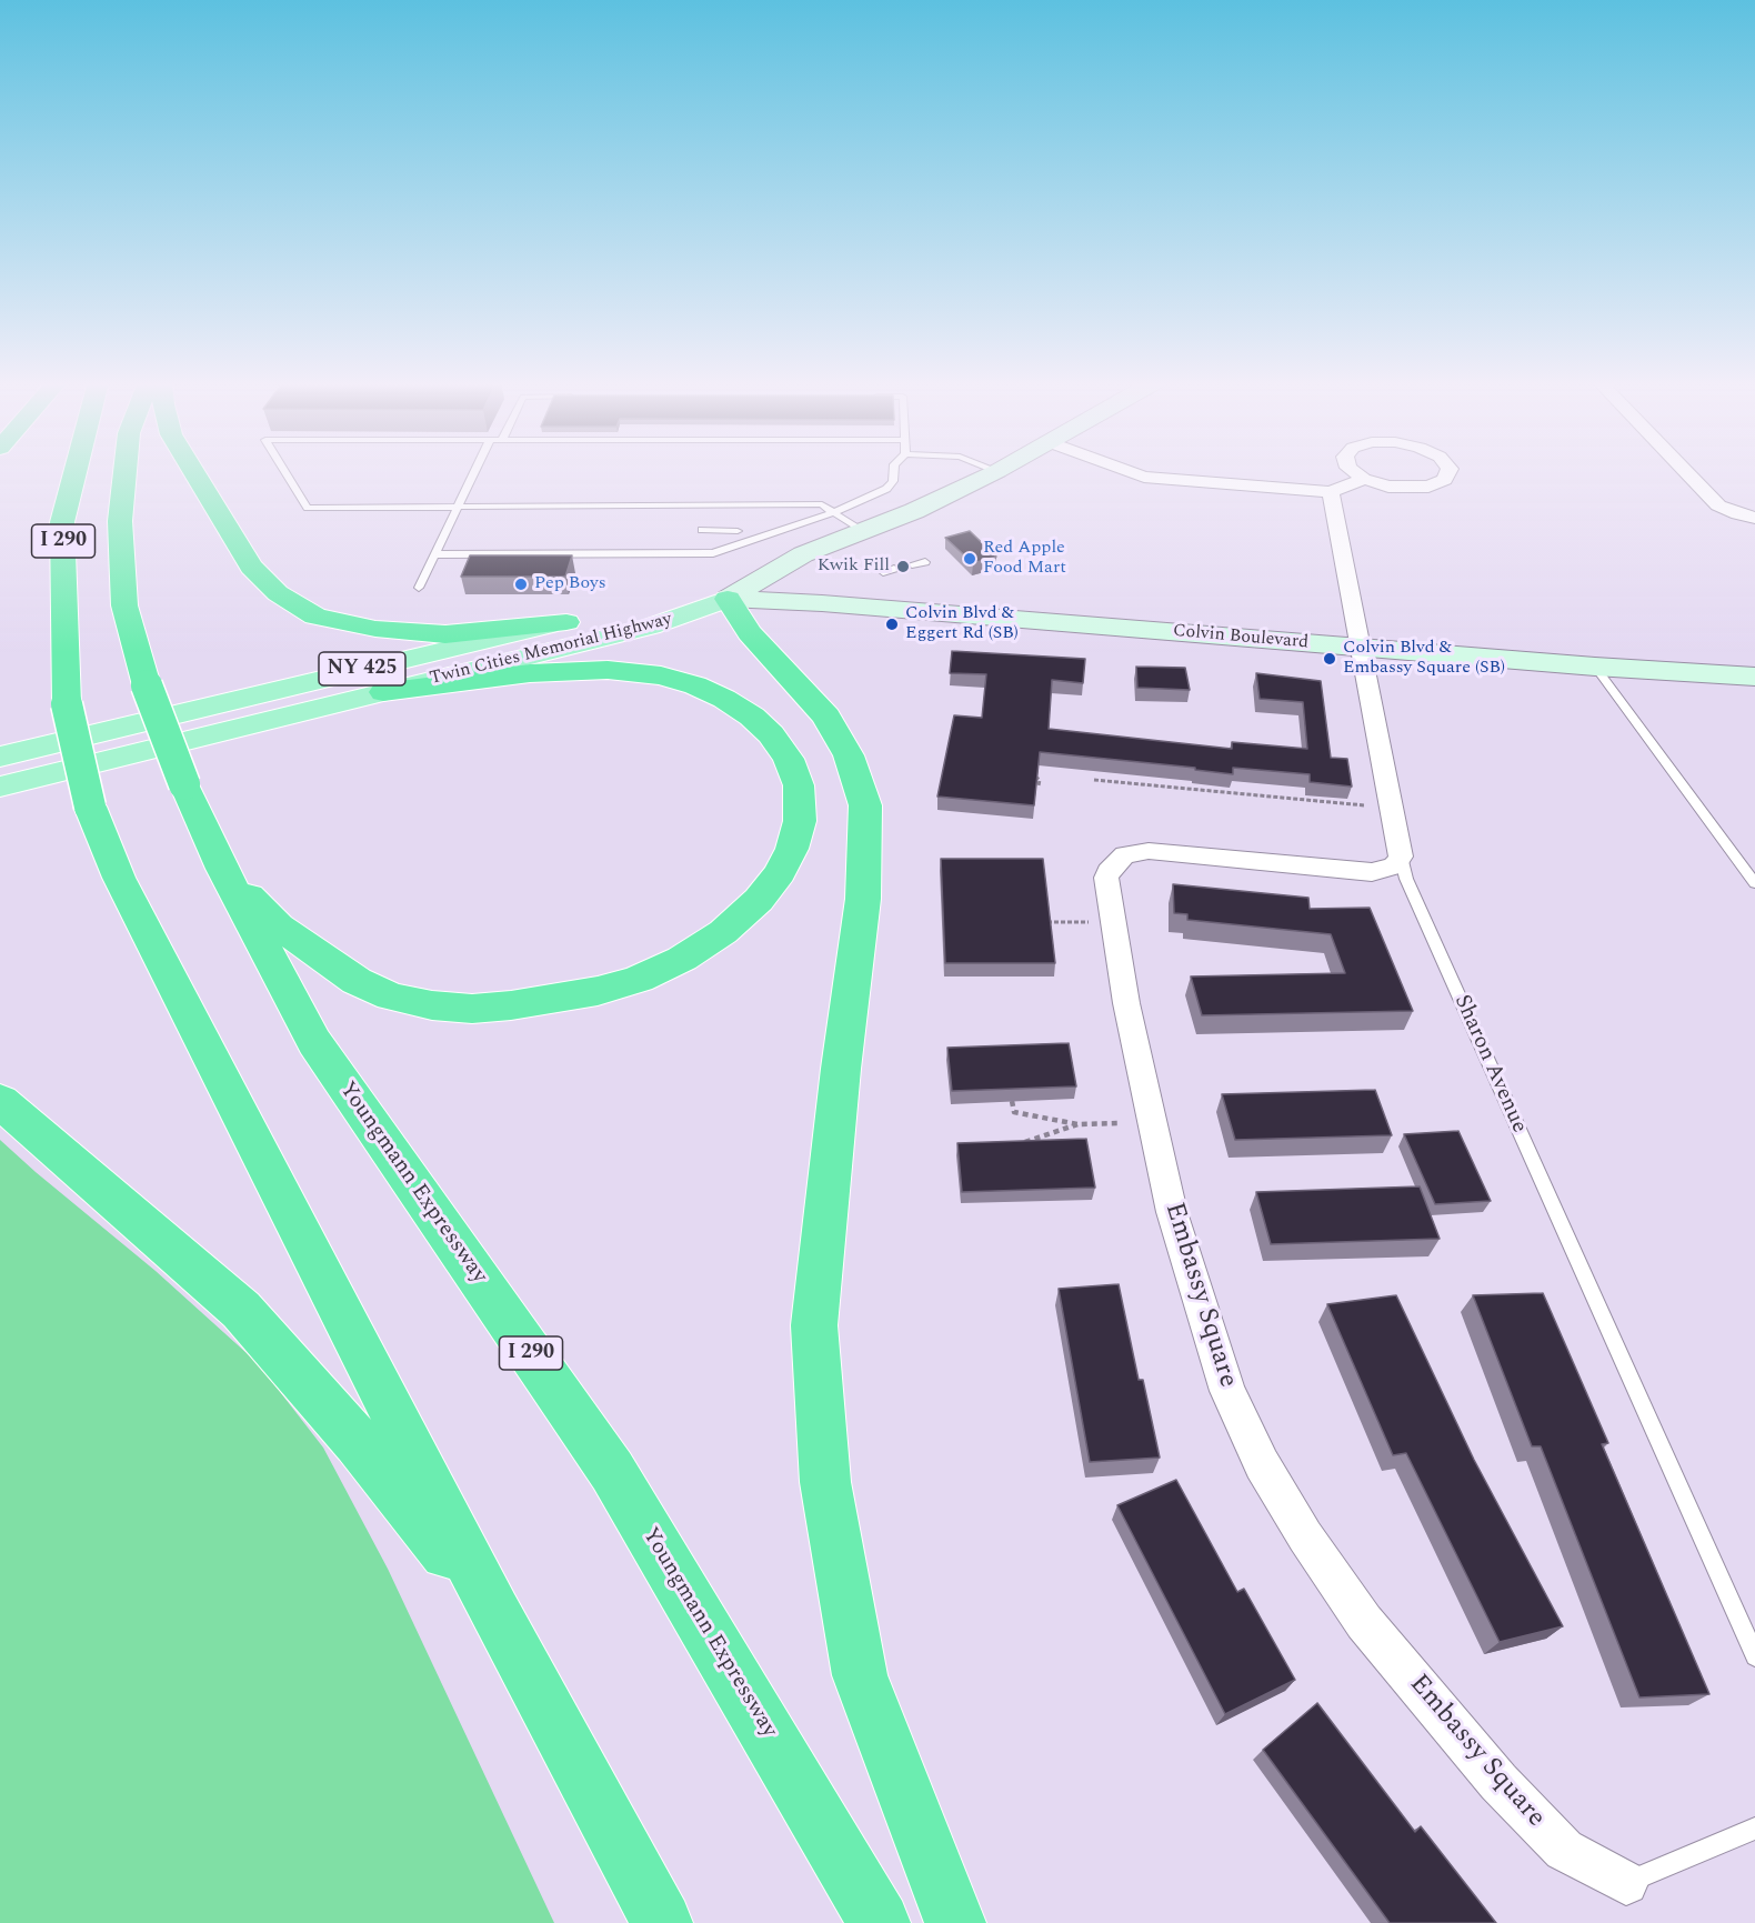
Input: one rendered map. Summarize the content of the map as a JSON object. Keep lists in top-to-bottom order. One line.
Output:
{"streets":{"highway":["I 290","Youngmann Expressway"],"main road":["Twin Cities Memorial Highway","NY 425"],"street":["Colvin Boulevard","Sharon Avenue","Embassy Square"]},"crossings":[["Colvin Boulevard","Twin Cities Memorial Highway"],["Colvin Boulevard","Sharon Avenue"],["Sharon Avenue","Embassy Square"]],"places":["Red Apple Food Mart","Kwik Fill","Pep Boys","Colvin Blvd & Eggert Rd (SB)","Colvin Blvd & Embassy Square (SB)"]}
